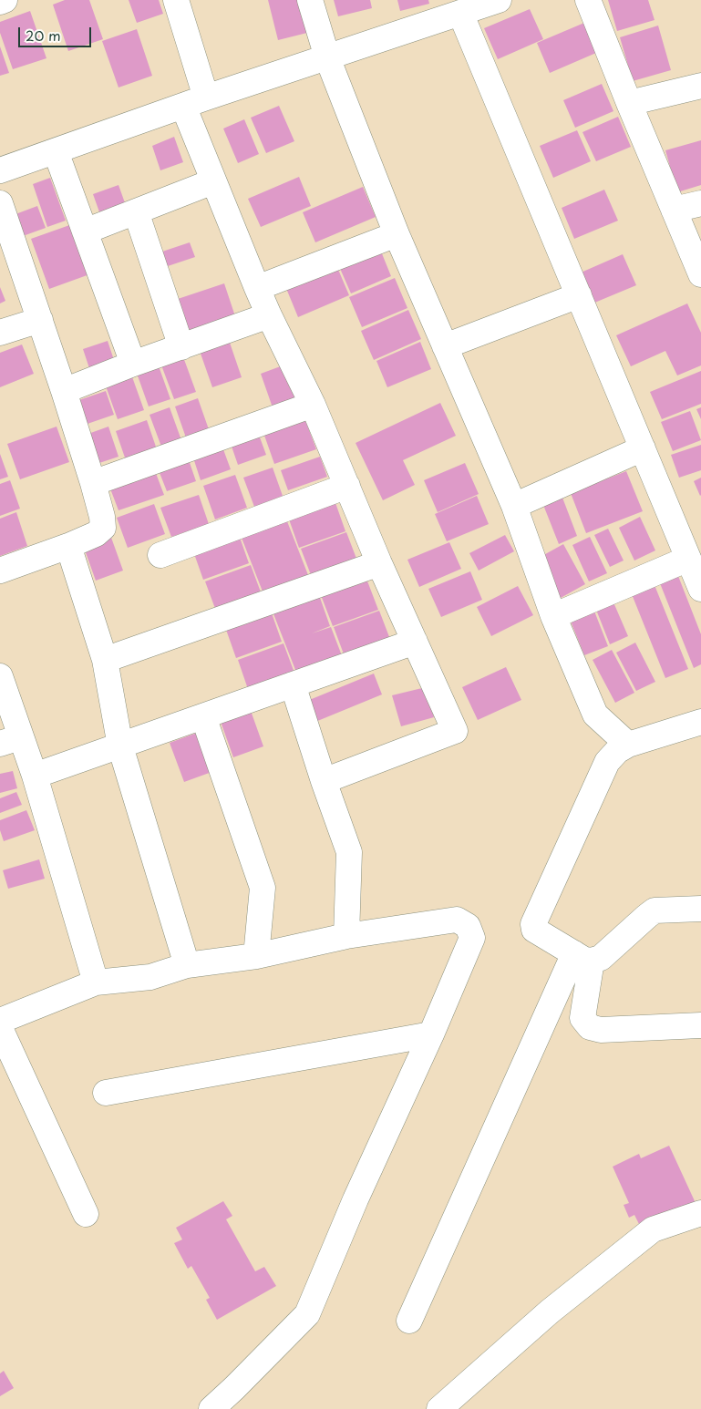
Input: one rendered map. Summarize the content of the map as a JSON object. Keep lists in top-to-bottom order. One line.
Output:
{"scale_bar":"20 m"}
